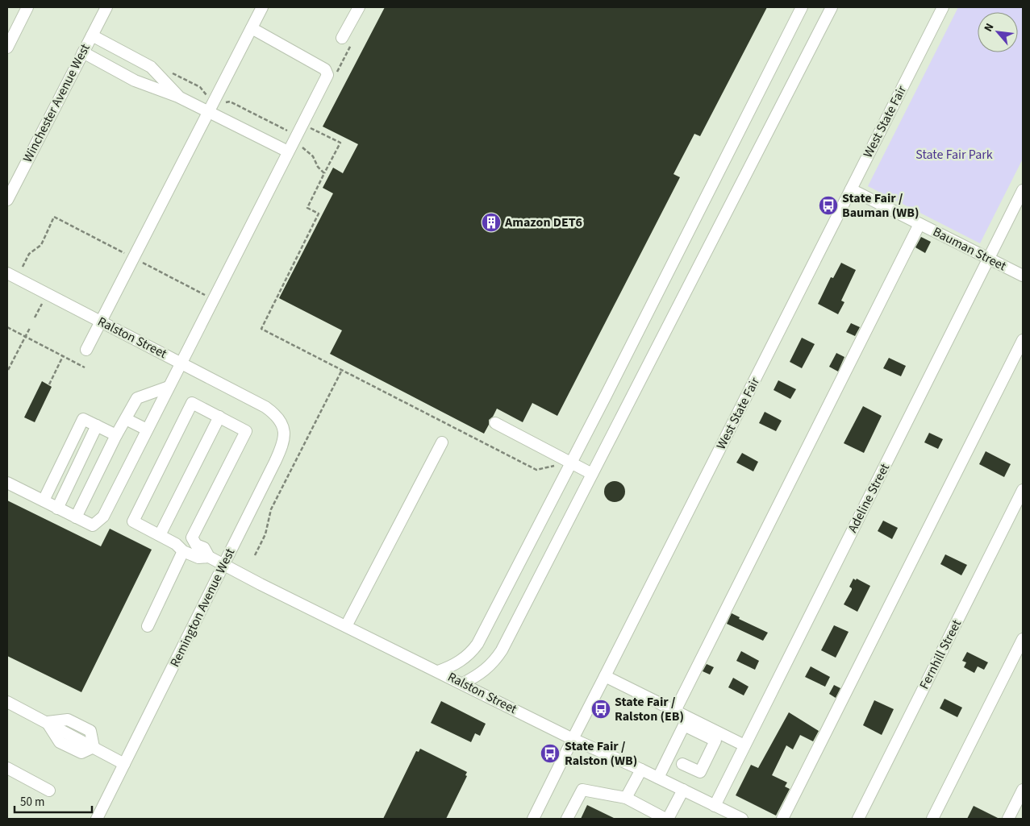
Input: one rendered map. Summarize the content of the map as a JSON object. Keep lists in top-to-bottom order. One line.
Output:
{"streets":{"street":["Winchester Avenue West","West State Fair","Bauman Street","Ralston Street","Adeline Street","Remington Avenue West","Fernhill Street"]},"crossings":[["West State Fair","Bauman Street"],["West State Fair","Ralston Street"],["Bauman Street","Adeline Street"],["Ralston Street","Adeline Street"],["Ralston Street","Remington Avenue West"]],"parks":["State Fair Park"],"places":{"bus stop":["State Fair / Bauman (WB)","State Fair / Ralston (EB)","State Fair / Ralston (WB)"],"building":["Amazon DET6"]},"scale_bar":"50 m","north":"top left"}
